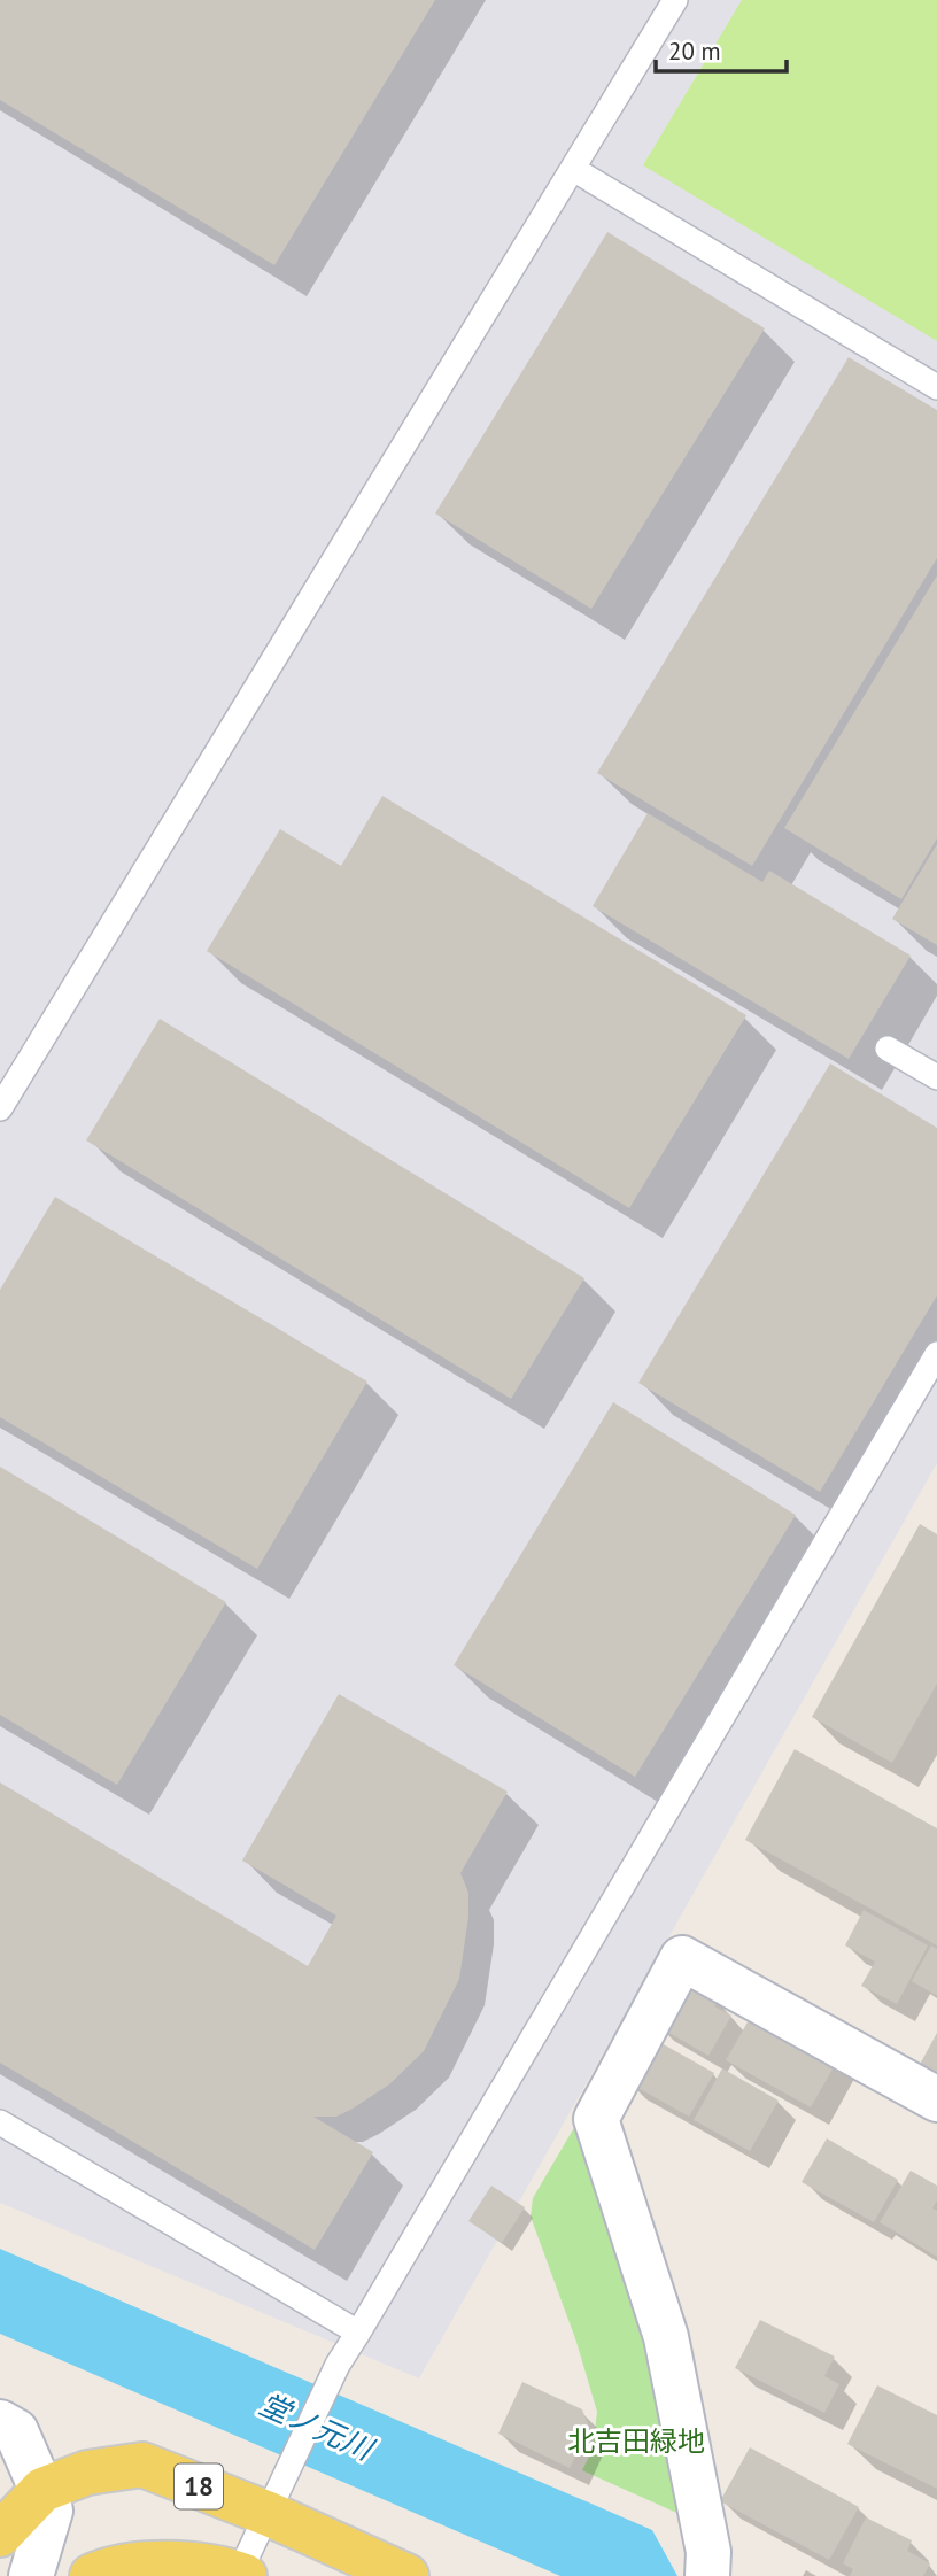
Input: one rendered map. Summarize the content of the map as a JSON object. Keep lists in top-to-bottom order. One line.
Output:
{"streets":{"main road":["18"]},"water":["堂ノ元川"],"parks":["北吉田緑地"],"scale_bar":"20 m"}
